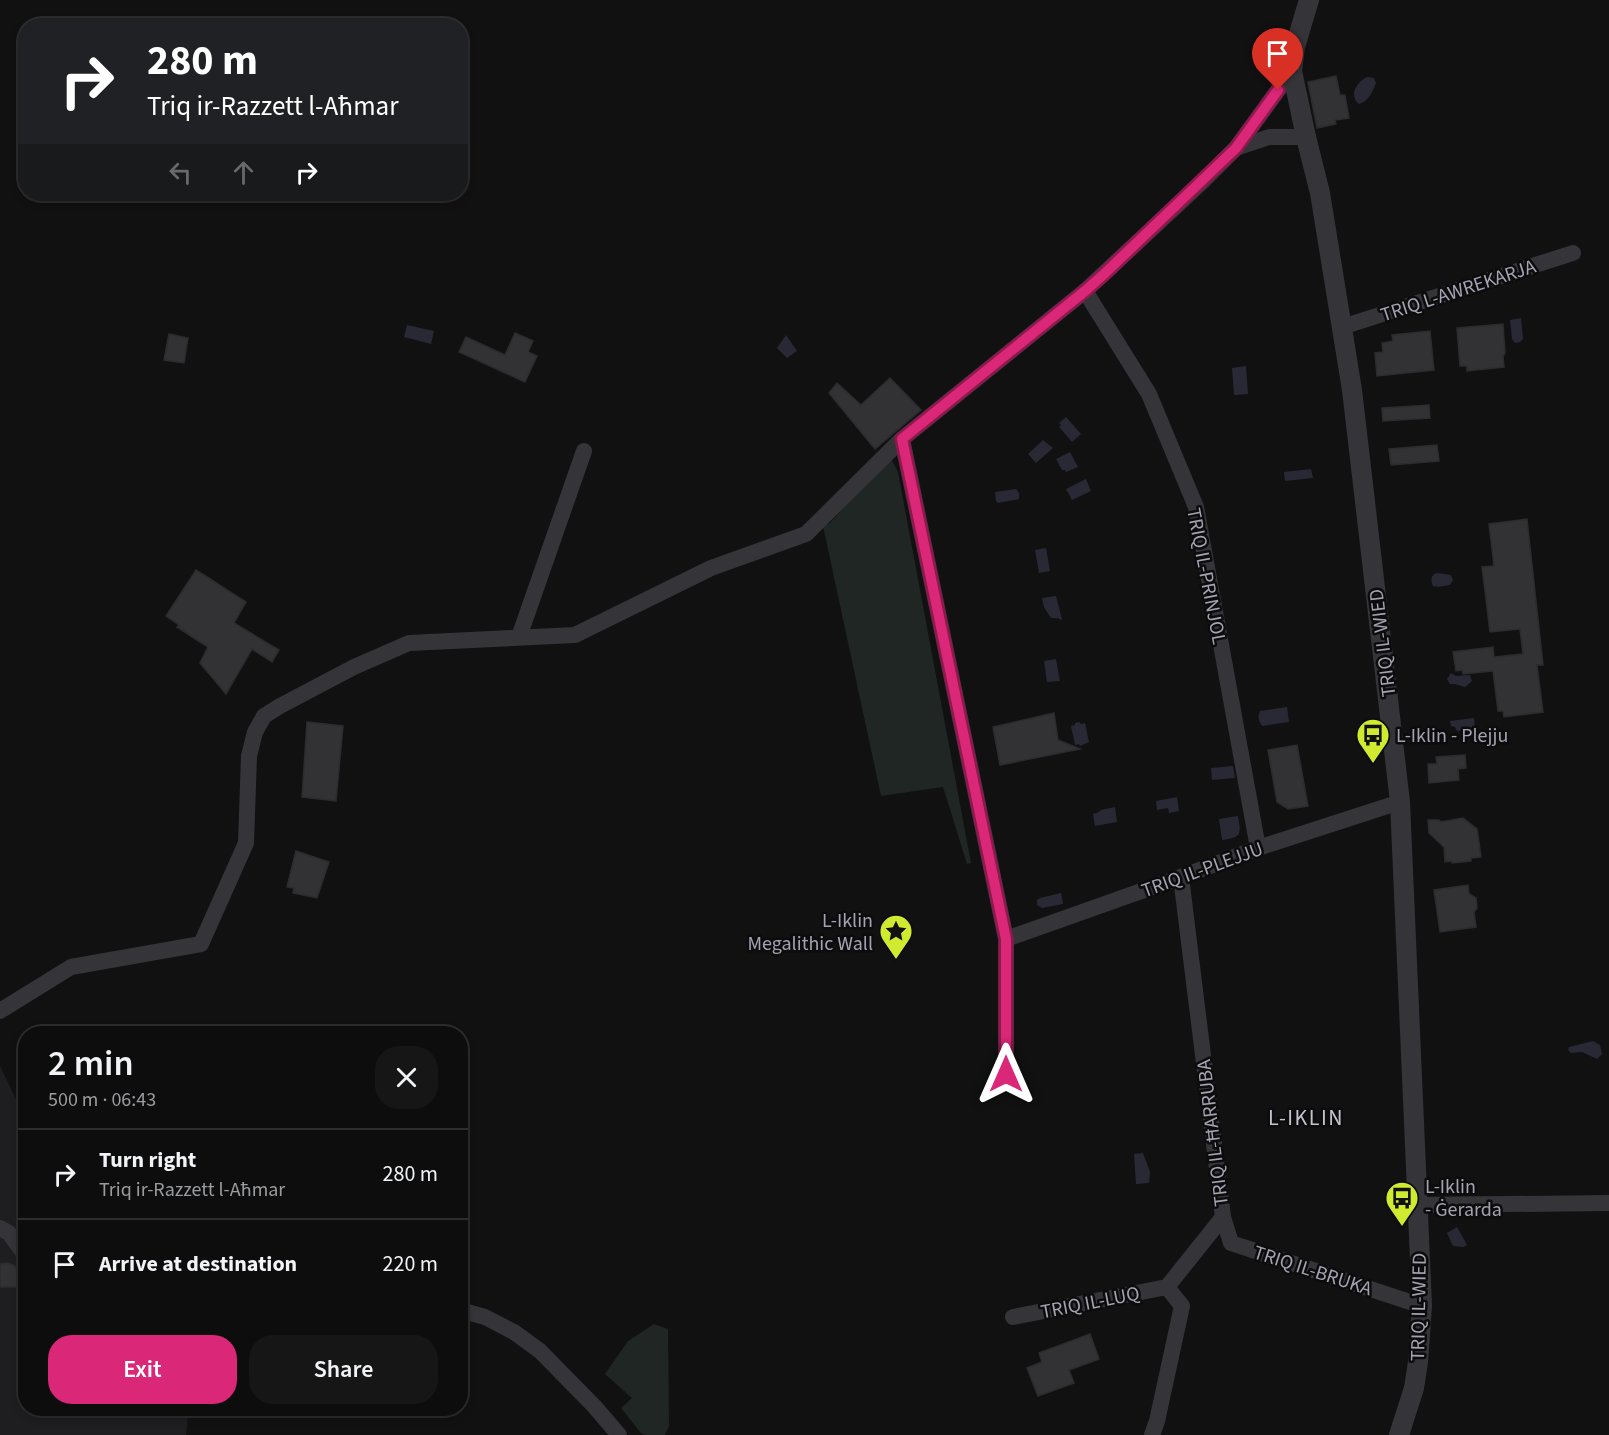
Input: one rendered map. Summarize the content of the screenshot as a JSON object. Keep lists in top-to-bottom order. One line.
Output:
{"streets":{"street":["TRIQ L-AWREKARJA","TRIQ IL-PRINJOL","TRIQ IL-WIED","TRIQ IL-PLEJJU","TRIQ IL-ĦARRUBA","TRIQ IL-BRUKA","TRIQ IL-LUQ"]},"crossings":[["TRIQ L-AWREKARJA","TRIQ IL-WIED"],["TRIQ IL-PRINJOL","TRIQ IL-PLEJJU"],["TRIQ IL-WIED","TRIQ IL-PLEJJU"],["TRIQ IL-WIED","TRIQ IL-BRUKA"],["TRIQ IL-PLEJJU","TRIQ IL-ĦARRUBA"],["TRIQ IL-ĦARRUBA","TRIQ IL-BRUKA"],["TRIQ IL-ĦARRUBA","TRIQ IL-LUQ"]],"districts":["L-IKLIN"],"places":{"bus stop":["L-Iklin - Plejju","L-Iklin - Ġerarda"],"place":["L-Iklin Megalithic Wall"]},"page":{"turn":["280 m","Triq ir-Razzett l-Aħmar"],"heading":["2 min","500 m · 06:43"],"list":[{"name":"Turn right","note":"Triq ir-Razzett l-Aħmar","value":"280 m"},{"name":"Arrive at destination","value":"220 m"}],"buttons":["Exit","Share"]}}
